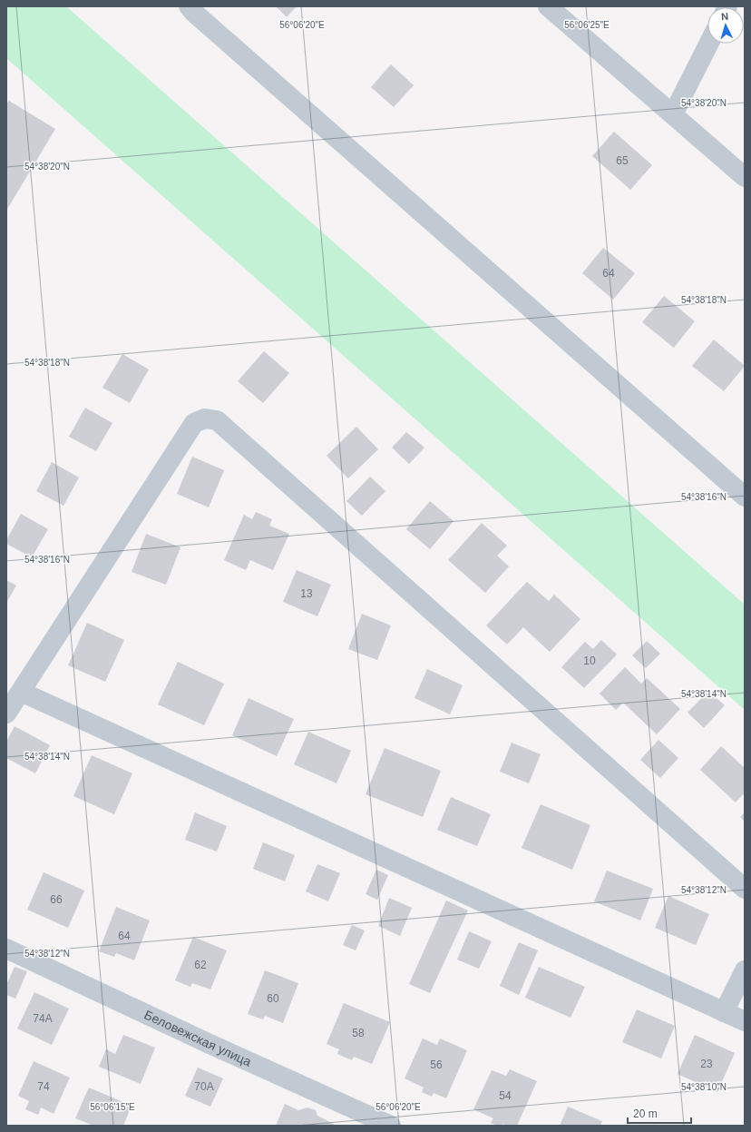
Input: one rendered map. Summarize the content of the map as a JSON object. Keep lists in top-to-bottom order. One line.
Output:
{"streets":{"street":["Беловежская улица"]},"house_numbers":["65","64","13","10","66","64","62","60","74А","58","23","56","74","70А","54"],"scale_bar":"20 m","north":"top","coordinates":["56°06'20\"E","56°06'25\"E","54°38'20\"N","54°38'18\"N","54°38'16\"N","54°38'14\"N","54°38'12\"N","54°38'10\"N","56°06'15\"E"]}
